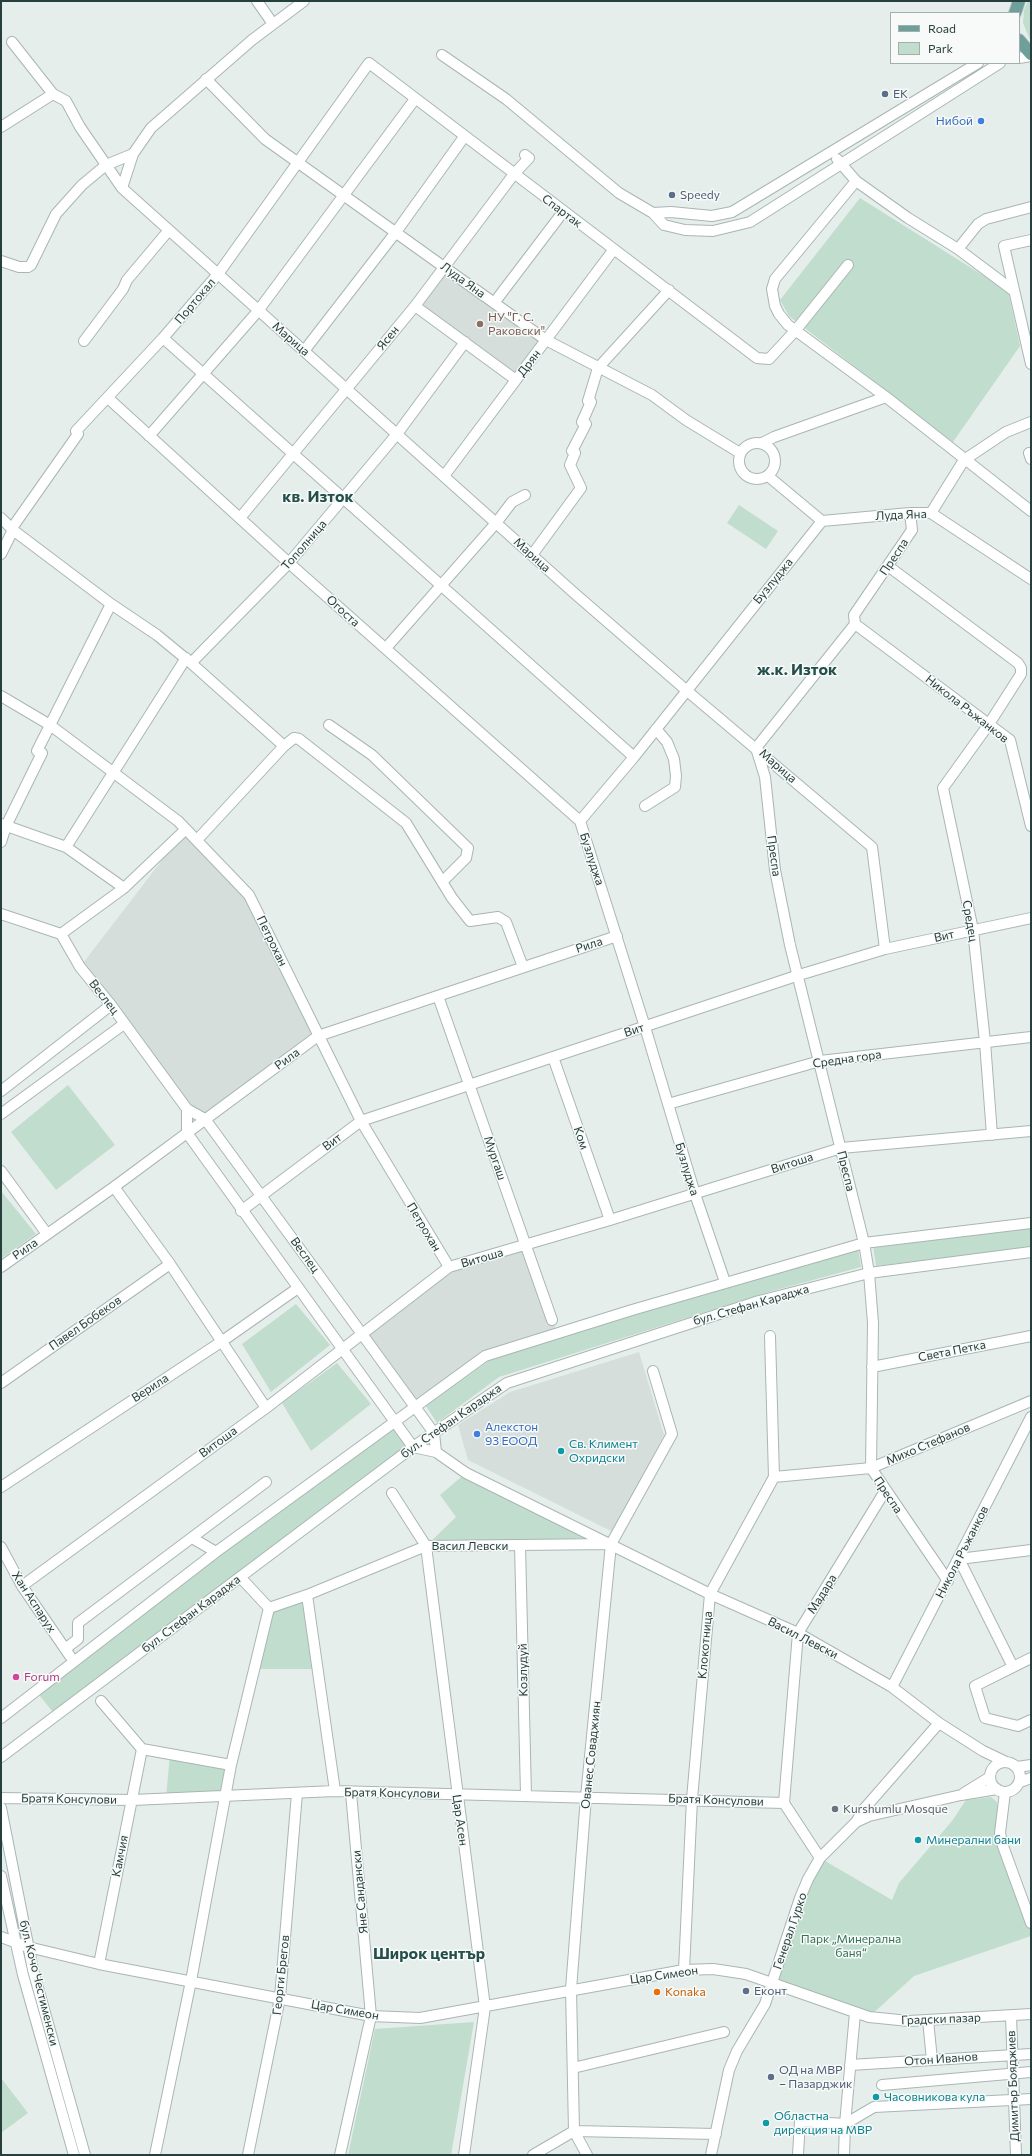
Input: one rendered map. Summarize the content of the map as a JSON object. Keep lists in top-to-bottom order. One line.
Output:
{"streets":{"street":["Спартак","Луда Яна","Портокал","Ясен","Марица","Дрян","Тополница","Преспа","Бузлуджа","Огоста","Никола Ръжанков","Средец","Вит","Петрохан","Рила","Веслец","Средна гора","Ком","Мургаш","Витоша","бул. Стефан Караджа","Павел Бобеков","Света Петка","Верила","Михо Стефанов","Васил Левски","Мадара","Хан Аспарух","Клокотница","Козлудуй","Ованес Соваджиян","Братя Консулови","Цар Асен","Камчия","Яне Сандански","Генерал Гурко","Георги Брегов","Цар Симеон","бул. Кочо Честименски","Градски пазар","Отон Иванов","Димитър Бояджиев"]},"crossings":[["Спартак","Портокал"],["Спартак","Ясен"],["Спартак","Дрян"],["Луда Яна","Портокал"],["Луда Яна","Ясен"],["Луда Яна","Дрян"],["Луда Яна","Преспа"],["Луда Яна","Бузлуджа"],["Портокал","Марица"],["Портокал","Огоста"],["Ясен","Марица"],["Ясен","Огоста"],["Марица","Дрян"],["Марица","Тополница"],["Марица","Преспа"],["Марица","Бузлуджа"],["Марица","Вит"],["Тополница","Огоста"],["Тополница","Петрохан"],["Преспа","Никола Ръжанков"],["Преспа","Средец"],["Преспа","Вит"],["Преспа","Средна гора"],["Преспа","Витоша"],["Преспа","бул. Стефан Караджа"],["Преспа","Света Петка"],["Преспа","Михо Стефанов"],["Преспа","Мадара"],["Бузлуджа","Огоста"],["Бузлуджа","Вит"],["Бузлуджа","Рила"],["Бузлуджа","Средна гора"],["Бузлуджа","Витоша"],["Никола Ръжанков","Средец"],["Никола Ръжанков","Васил Левски"],["Средец","Вит"],["Средец","Средна гора"],["Средец","Витоша"],["Вит","Петрохан"],["Вит","Веслец"],["Вит","Ком"],["Вит","Мургаш"],["Петрохан","Рила"],["Петрохан","Витоша"],["Рила","Веслец"],["Рила","Мургаш"],["Веслец","Витоша"],["Веслец","бул. Стефан Караджа"],["Веслец","Верила"],["Ком","Витоша"],["Мургаш","Витоша"],["Витоша","Хан Аспарух"],["Михо Стефанов","Клокотница"],["Васил Левски","Мадара"],["Васил Левски","Клокотница"],["Васил Левски","Козлудуй"],["Васил Левски","Ованес Соваджиян"],["Васил Левски","Цар Асен"],["Васил Левски","Генерал Гурко"],["Мадара","Братя Консулови"],["Клокотница","Братя Консулови"],["Клокотница","Цар Симеон"],["Козлудуй","Братя Консулови"],["Ованес Соваджиян","Братя Консулови"],["Ованес Соваджиян","Цар Симеон"],["Братя Консулови","Цар Асен"],["Братя Консулови","Камчия"],["Братя Консулови","Яне Сандански"],["Братя Консулови","Георги Брегов"],["Цар Асен","Цар Симеон"],["Камчия","Цар Симеон"],["Яне Сандански","Цар Симеон"],["Генерал Гурко","Цар Симеон"],["Георги Брегов","Цар Симеон"],["Цар Симеон","бул. Кочо Честименски"],["Цар Симеон","Градски пазар"],["Градски пазар","Димитър Бояджиев"],["Отон Иванов","Димитър Бояджиев"]],"districts":["кв. Изток","ж.к. Изток","Широк център"],"parks":["Парк „Минерална баня“"],"places":["ЕК","Нибой","Speedy","НУ \"Г. С. Раковски\"","Алекстон 93 ЕООД","Св. Климент Охридски","Forum","Kurshumlu Mosque","Минерални бани","Еконт","Konaka","ОД на МВР – Пазарджик","Часовникова кула","Областна дирекция на МВР"],"legend":["Road","Park"]}
